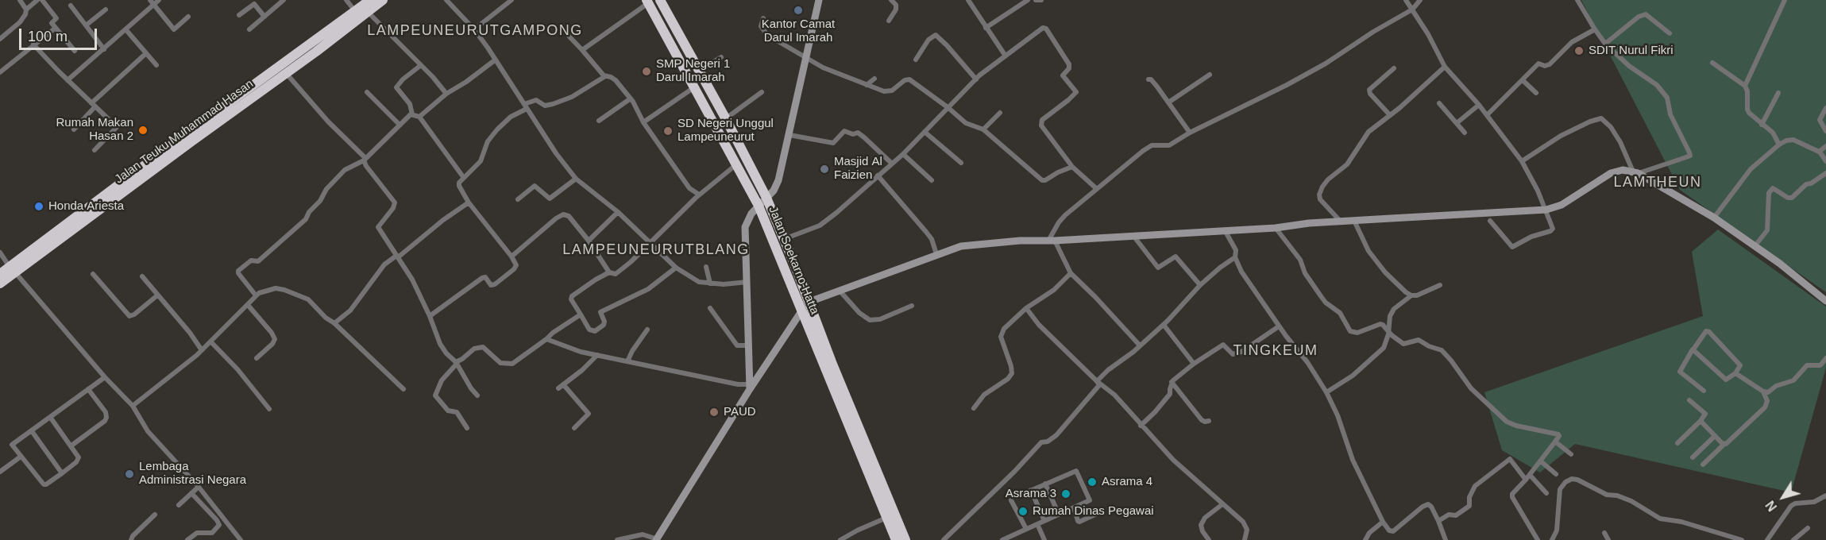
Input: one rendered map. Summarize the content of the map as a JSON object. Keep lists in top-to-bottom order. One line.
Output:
{"streets":{"highway":["Jalan Teuku Muhammad Hasan","Jalan Soekarno-Hatta"]},"districts":["LAMPEUNEURUTGAMPONG","LAMTHEUN","LAMPEUNEURUTBLANG","TINGKEUM"],"places":["Kantor Camat Darul Imarah","SDIT Nurul Fikri","SMP Negeri 1 Darul Imarah","Rumah Makan Hasan 2","SD Negeri Unggul Lampeuneurut","Masjid Al Faizien","Honda Ariesta","PAUD","Lembaga Administrasi Negara","Asrama 4","Asrama 3","Rumah Dinas Pegawai"],"scale_bar":"100 m","north":"bottom left"}
